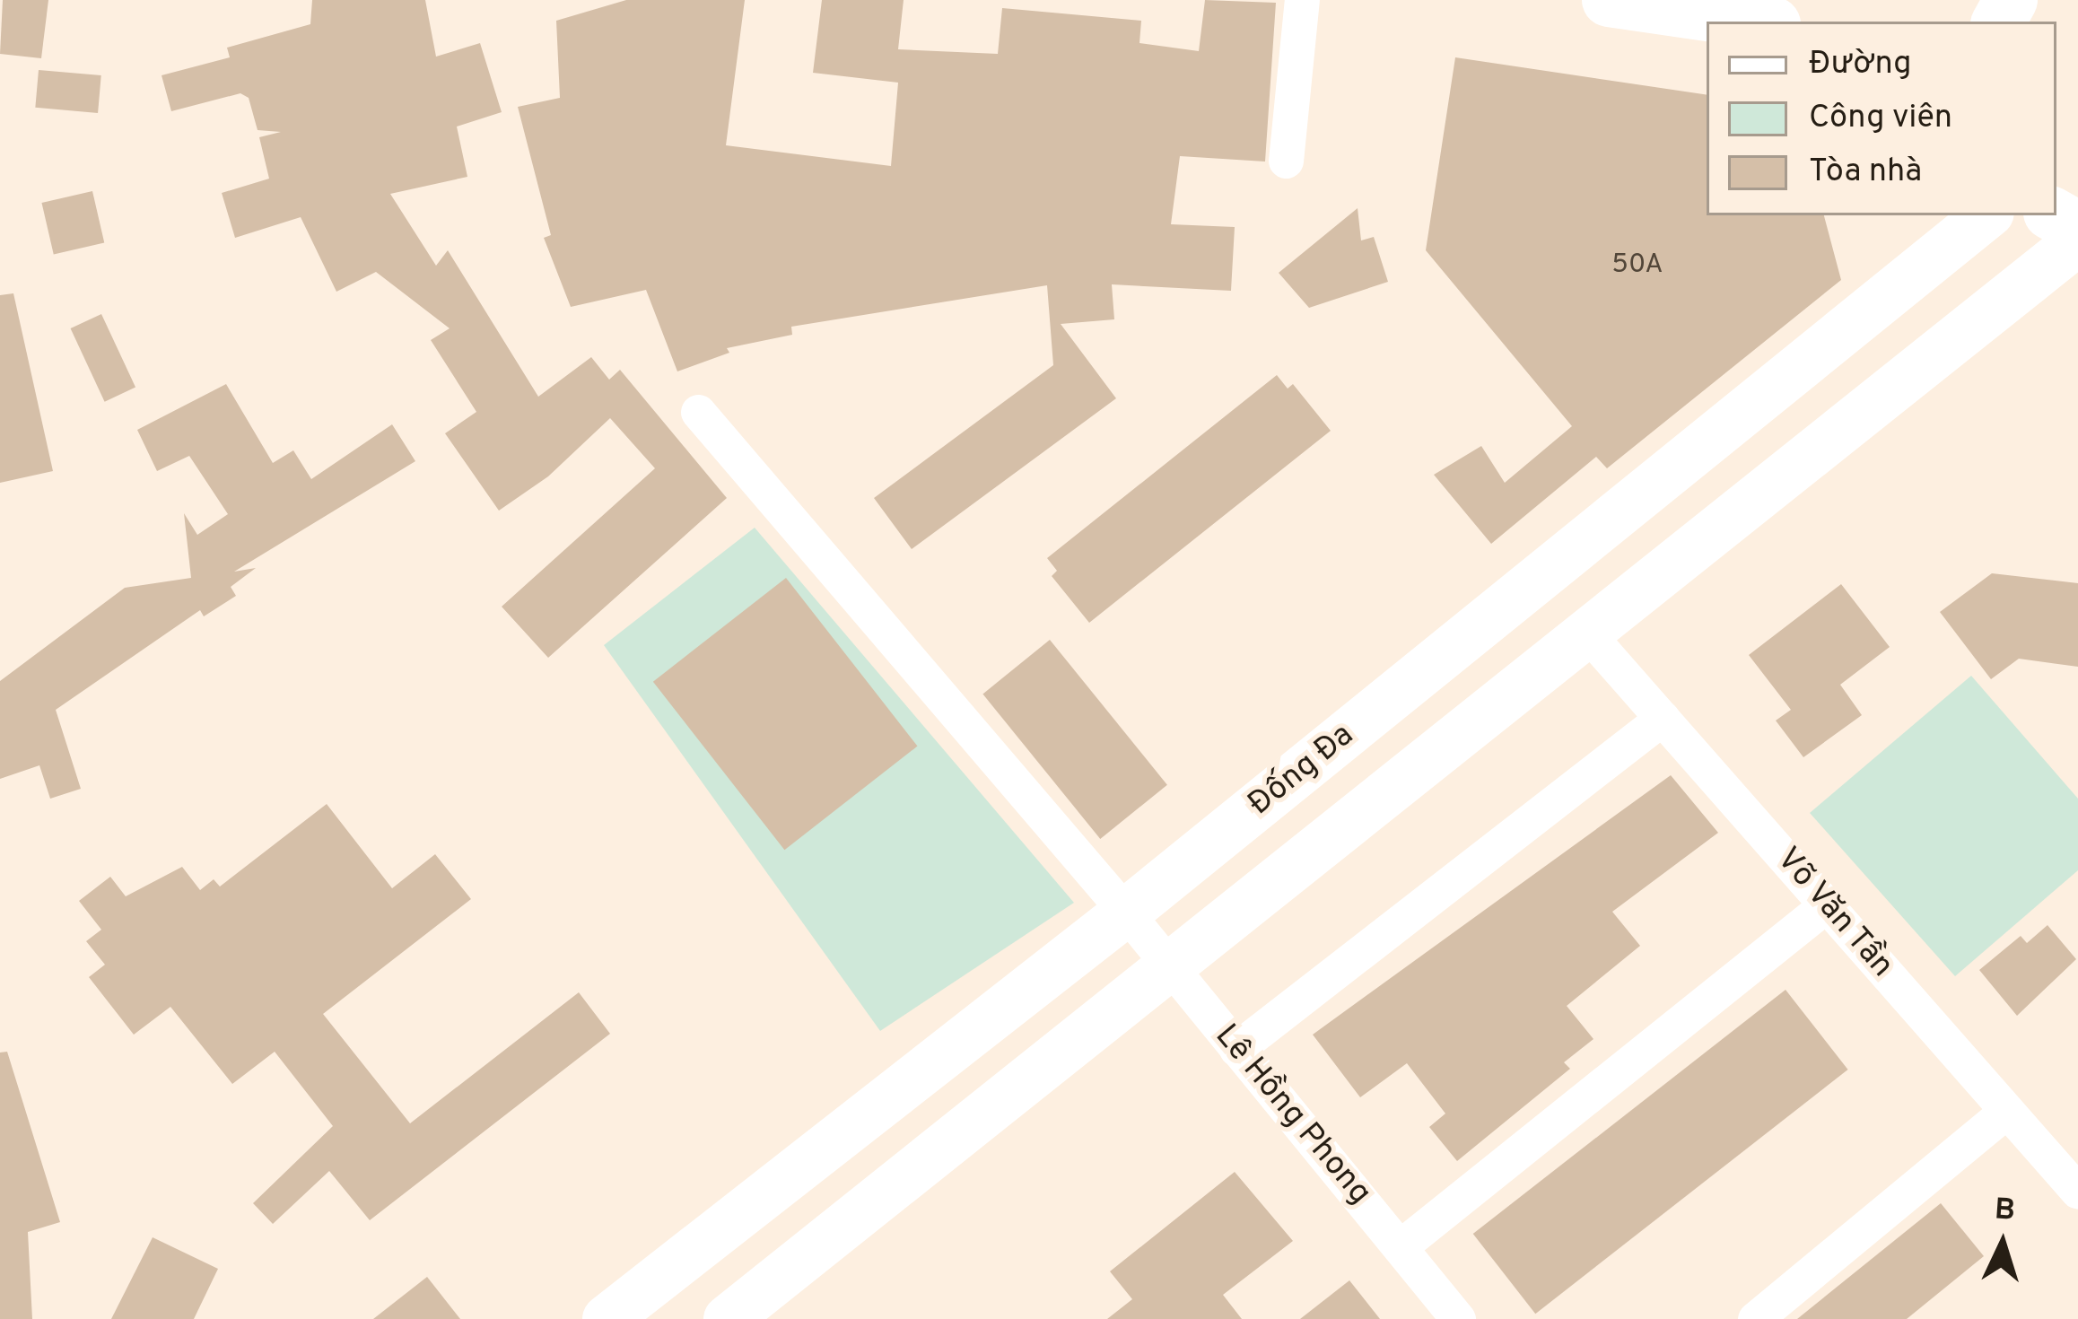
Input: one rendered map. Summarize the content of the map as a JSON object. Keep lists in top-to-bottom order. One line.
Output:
{"streets":{"street":["Đống Đa","Võ Văn Tần","Lê Hồng Phong"]},"crossings":[["Đống Đa","Lê Hồng Phong"]],"house_numbers":["50A"],"legend":["Đường","Công viên","Tòa nhà"],"north":"top"}
